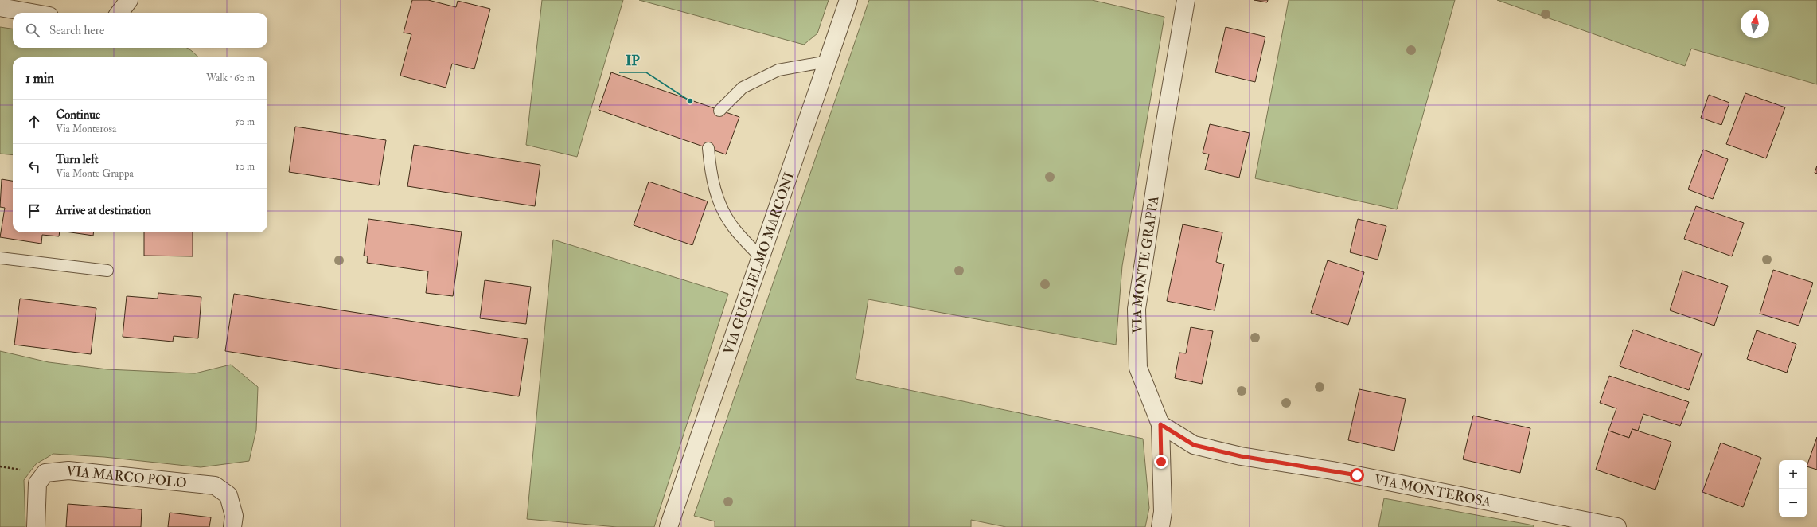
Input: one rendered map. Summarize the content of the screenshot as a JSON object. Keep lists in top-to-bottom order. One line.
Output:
{"streets":{"street":["VIA GUGLIELMO MARCONI","VIA MONTE GRAPPA","VIA MARCO POLO","VIA MONTEROSA"]},"crossings":[["VIA MONTE GRAPPA","VIA MONTEROSA"]],"places":["IP"],"north":"top","page":{"search":"Search here","heading":["1 min","Walk · 60 m"],"list":[["Continue","Via Monterosa","50 m"],["Turn left","Via Monte Grappa","10 m"],"Arrive at destination"],"map_buttons":["+","−"]}}
